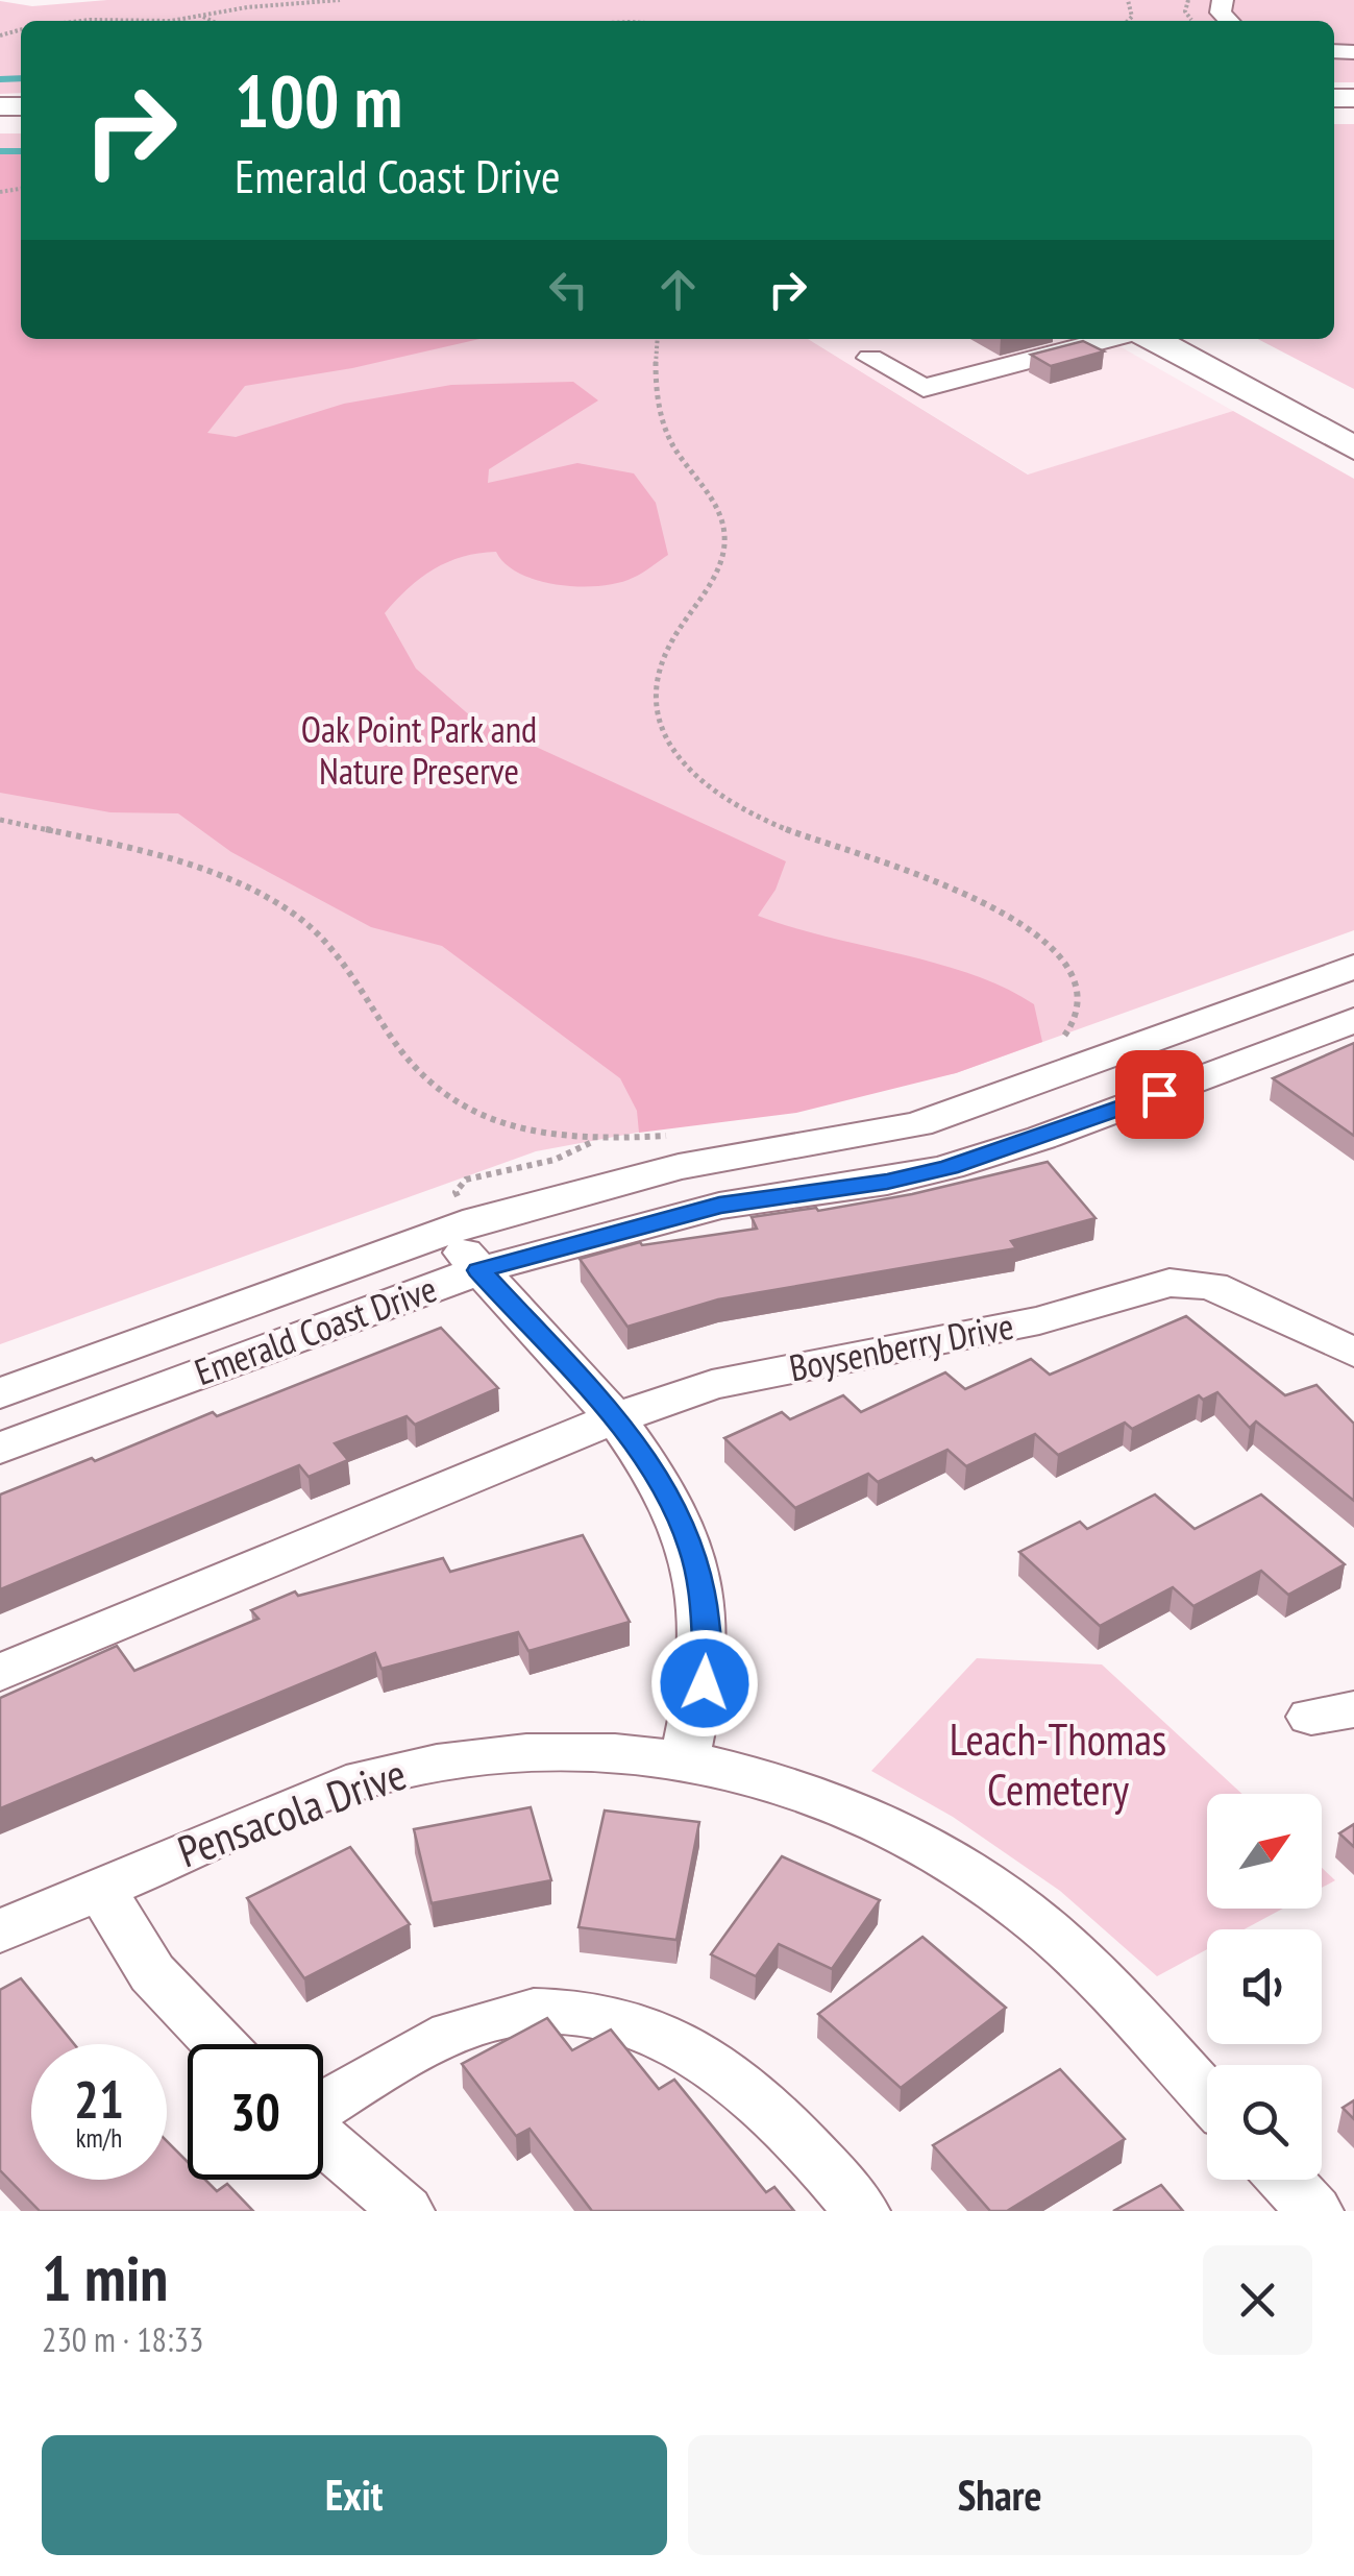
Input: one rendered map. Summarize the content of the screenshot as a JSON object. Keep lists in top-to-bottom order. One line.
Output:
{"streets":{"street":["Emerald Coast Drive","Boysenberry Drive","Pensacola Drive"]},"parks":["Oak Point Park and Nature Preserve","Leach-Thomas Cemetery"],"north":"top right","page":{"turn":["100 m","Emerald Coast Drive"],"speed":"21 km/h","limit":"30","heading":["1 min","230 m · 18:33"],"buttons":["Exit","Share"]}}
